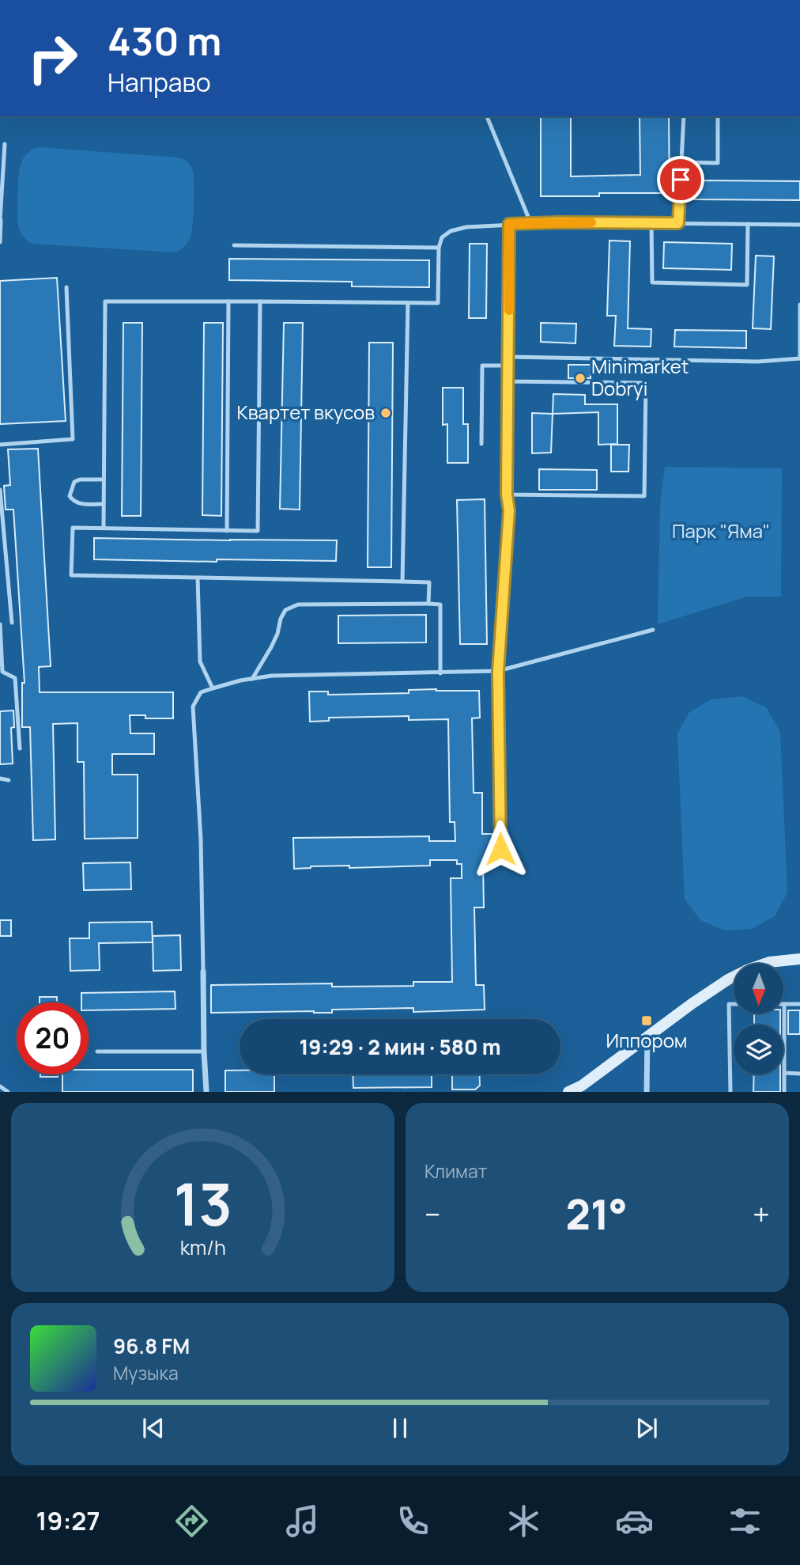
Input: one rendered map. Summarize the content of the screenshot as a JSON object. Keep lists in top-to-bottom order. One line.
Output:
{"parks":["Парк \"Яма\""],"places":{"other":["Minimarket Dobryi","Квартет вкусов"],"transit":["Иппором"]},"north":"bottom","page":{"turn":["430 m","Направо"],"limit":"20","trip":"19:29 · 2 мин · 580 m","tile":"Климат","heat":["−","21°","+"],"song":["96.8 FM","Музыка"],"tabs":"19:27","gauge":["13","km/h"]}}
